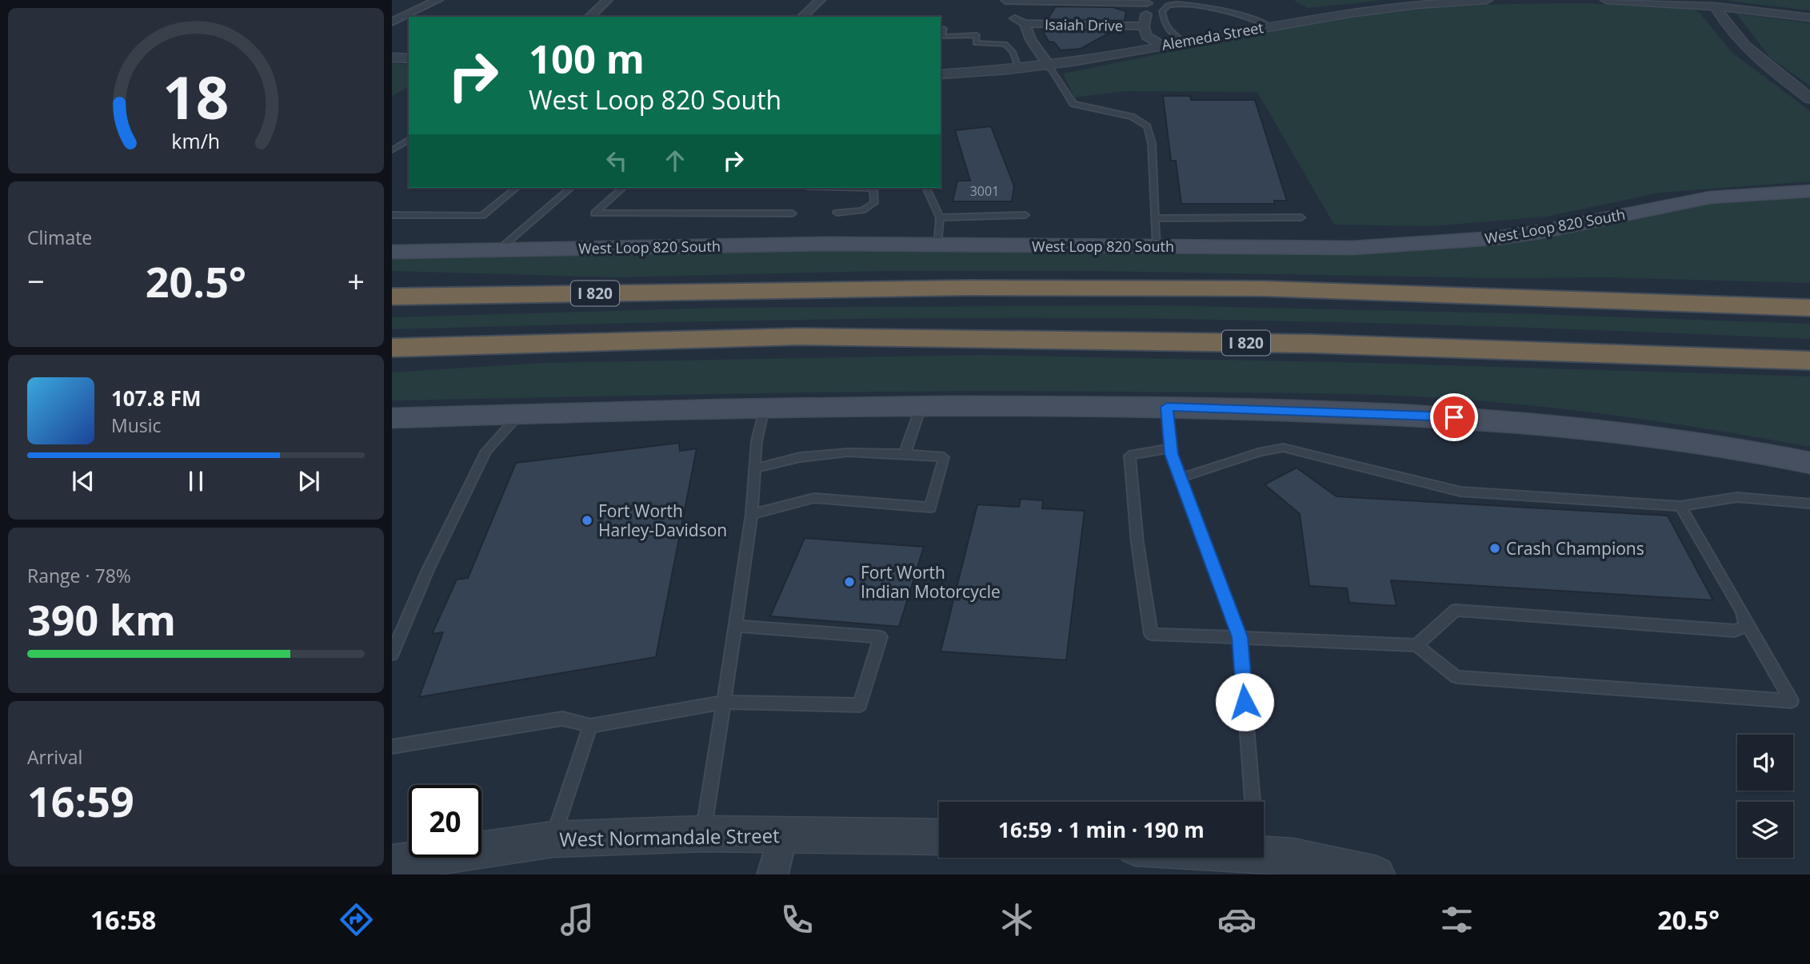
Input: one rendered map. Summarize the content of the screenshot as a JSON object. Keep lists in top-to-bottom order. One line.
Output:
{"streets":{"highway":["I 820"],"main road":["West Loop 820 South"],"street":["Isaiah Drive","Alemeda Street","West Normandale Street"]},"places":["Fort Worth Harley-Davidson","Crash Champions","Fort Worth Indian Motorcycle"],"house_numbers":["3001"],"page":{"turn":["100 m","West Loop 820 South"],"tile":["Climate",["Range · 78%","390 km"],["Arrival","16:59"]],"heat":["−","20.5°","+"],"song":["107.8 FM","Music"],"limit":"20","trip":"16:59 · 1 min · 190 m","tabs":["16:58","20.5°"],"gauge":["18","km/h"]}}
